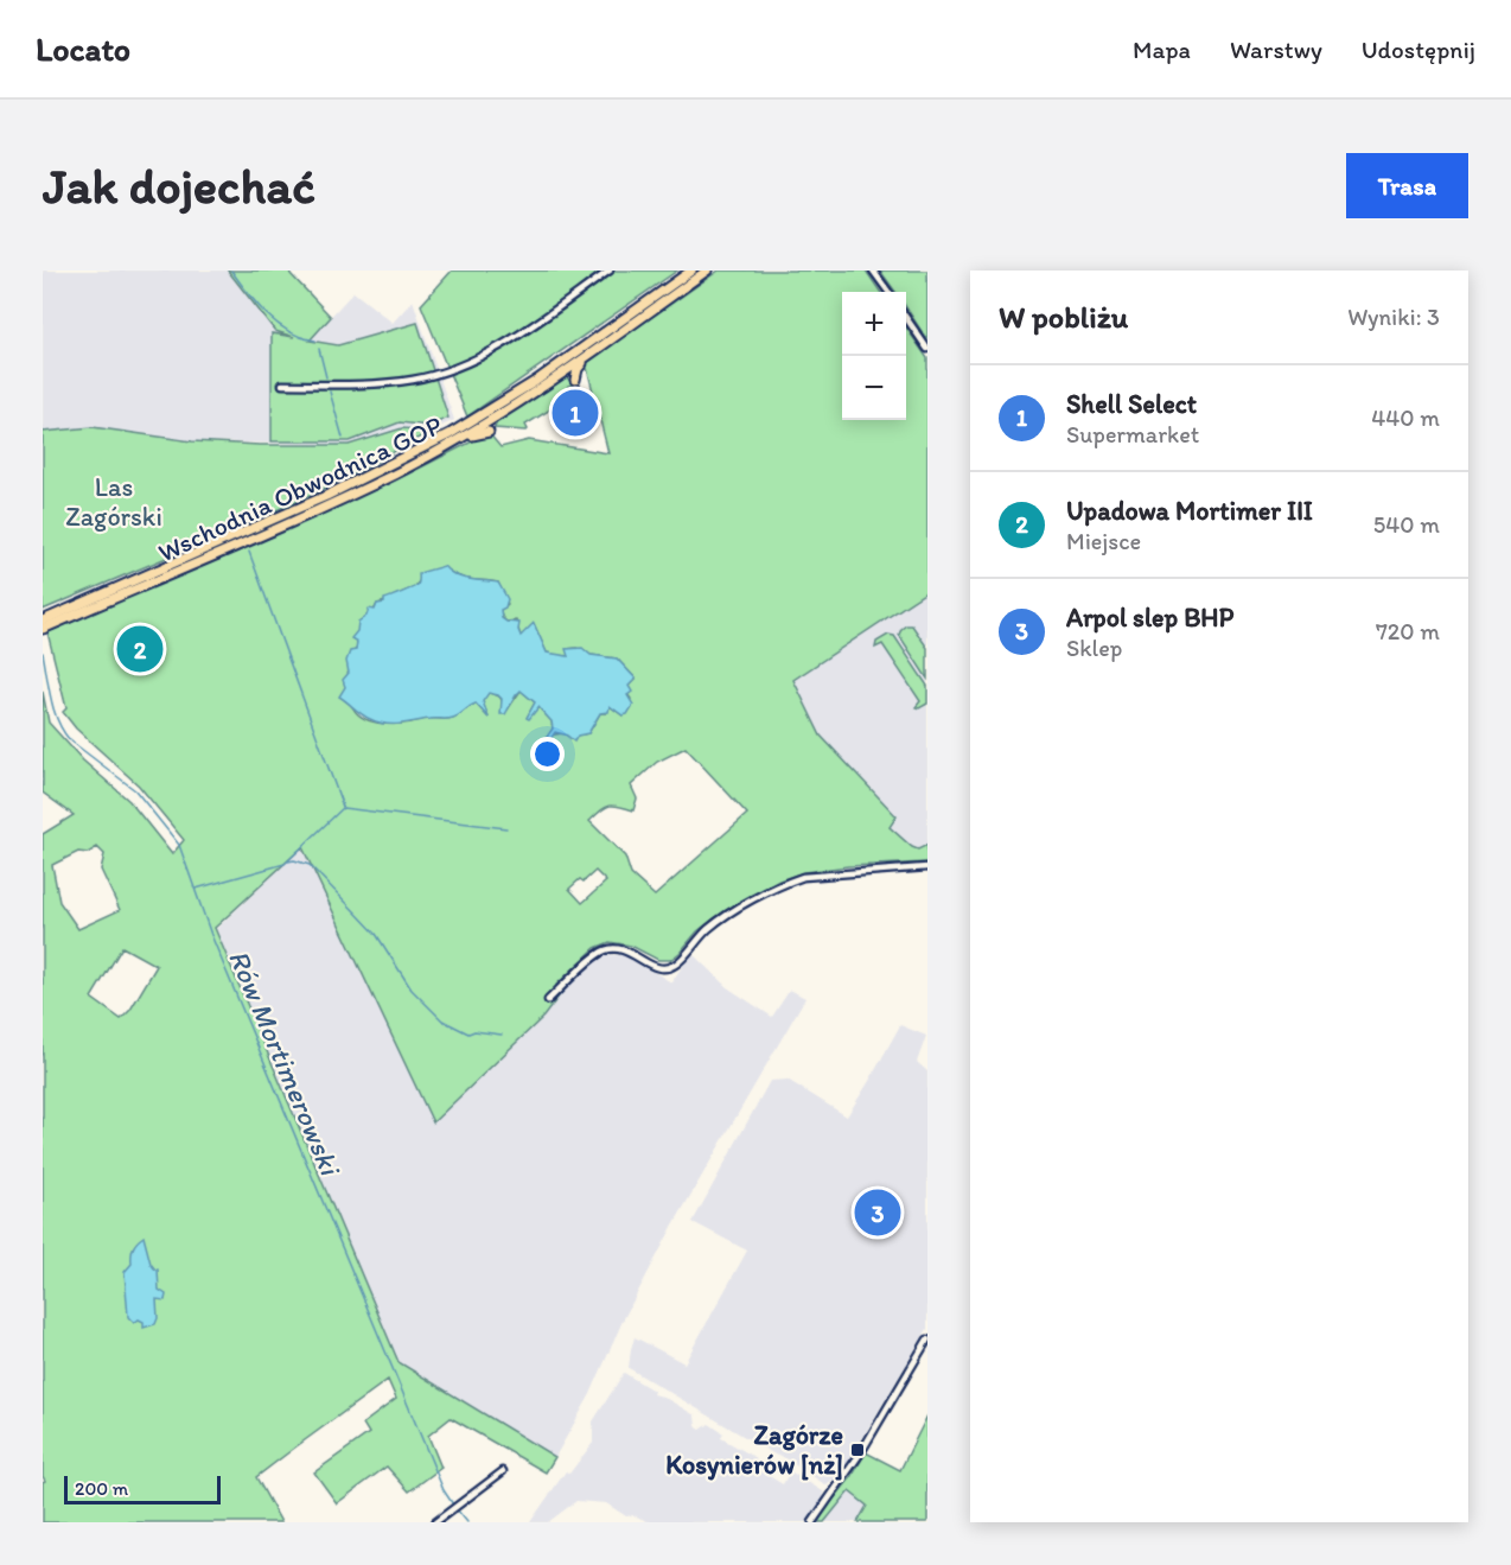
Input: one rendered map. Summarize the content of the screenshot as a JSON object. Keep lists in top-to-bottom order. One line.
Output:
{"streets":{"highway":["Wschodnia Obwodnica GOP"]},"water":["Rów Mortimerowski"],"parks":["Las Zagórski"],"places":{"transit":["Zagórze Kosynierów [nż]"]},"scale_bar":"200 m","page":{"header":"Locato","nav":["Mapa","Warstwy","Udostępnij"],"buttons":"Trasa","title":"Jak dojechać","heading":["W pobliżu","Wyniki: 3"],"map_buttons":["+","−"],"list":[{"mark":"1","name":"Shell Select","note":"Supermarket","value":"440 m"},{"mark":"2","name":"Upadowa Mortimer III","note":"Miejsce","value":"540 m"},{"mark":"3","name":"Arpol slep BHP","note":"Sklep","value":"720 m"}],"pins":["1","2","3"],"scale":"200 m"}}
